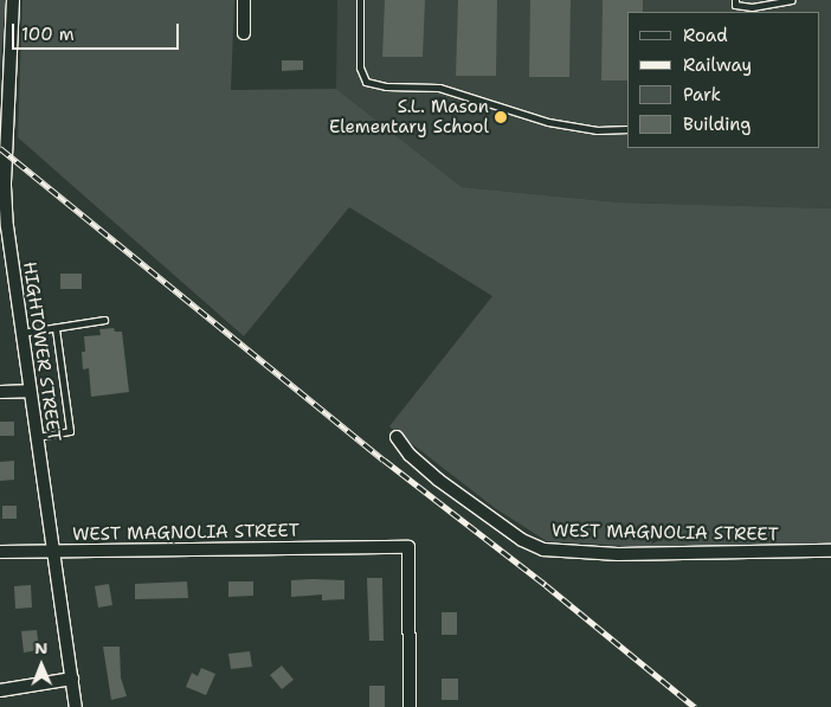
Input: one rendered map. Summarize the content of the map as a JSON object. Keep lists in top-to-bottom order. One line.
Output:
{"streets":{"street":["HIGHTOWER STREET","WEST MAGNOLIA STREET"]},"crossings":[["HIGHTOWER STREET","WEST MAGNOLIA STREET"]],"places":["S.L. Mason Elementary School"],"legend":["Road","Railway","Park","Building"],"scale_bar":"100 m","north":"top"}
